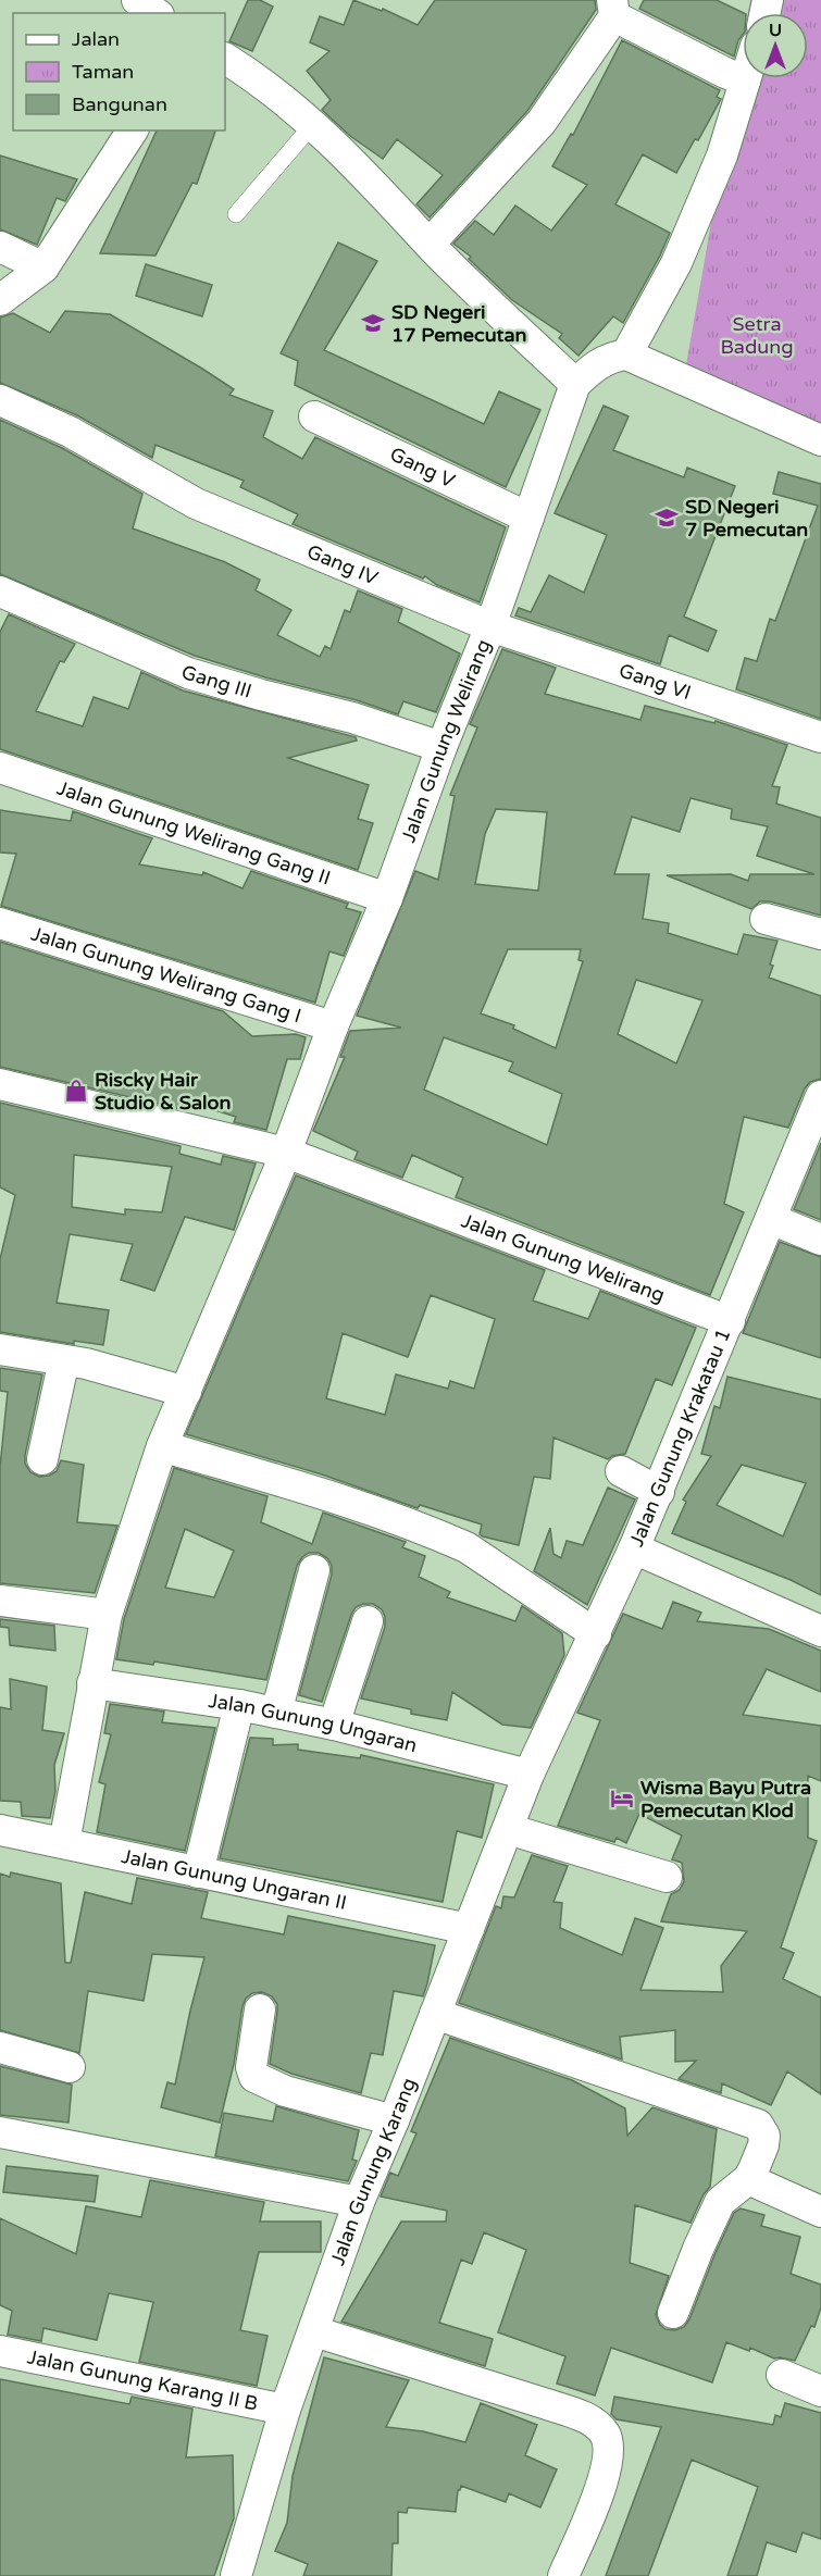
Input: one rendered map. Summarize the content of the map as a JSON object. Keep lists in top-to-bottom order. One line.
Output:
{"streets":{"street":["Gang V","Gang IV","Gang III","Gang VI","Jalan Gunung Welirang","Jalan Gunung Welirang Gang II","Jalan Gunung Welirang Gang I","Jalan Gunung Krakatau 1","Jalan Gunung Ungaran","Jalan Gunung Ungaran II","Jalan Gunung Karang","Jalan Gunung Karang II B"]},"crossings":[["Gang V","Jalan Gunung Welirang"],["Gang IV","Gang VI"],["Gang IV","Jalan Gunung Welirang"],["Gang III","Jalan Gunung Welirang"],["Gang VI","Jalan Gunung Welirang"],["Jalan Gunung Welirang","Jalan Gunung Welirang Gang II"],["Jalan Gunung Welirang","Jalan Gunung Welirang Gang I"],["Jalan Gunung Welirang","Jalan Gunung Krakatau 1"],["Jalan Gunung Krakatau 1","Jalan Gunung Ungaran"],["Jalan Gunung Krakatau 1","Jalan Gunung Karang"],["Jalan Gunung Ungaran","Jalan Gunung Karang"],["Jalan Gunung Ungaran II","Jalan Gunung Karang"],["Jalan Gunung Karang","Jalan Gunung Karang II B"]],"parks":["Setra Badung"],"places":{"school or university":["SD Negeri 17 Pemecutan","SD Negeri 7 Pemecutan"],"shop":["Riscky Hair Studio & Salon"],"hotel":["Wisma Bayu Putra Pemecutan Klod"]},"legend":["Jalan","Taman","Bangunan"],"north":"top"}
